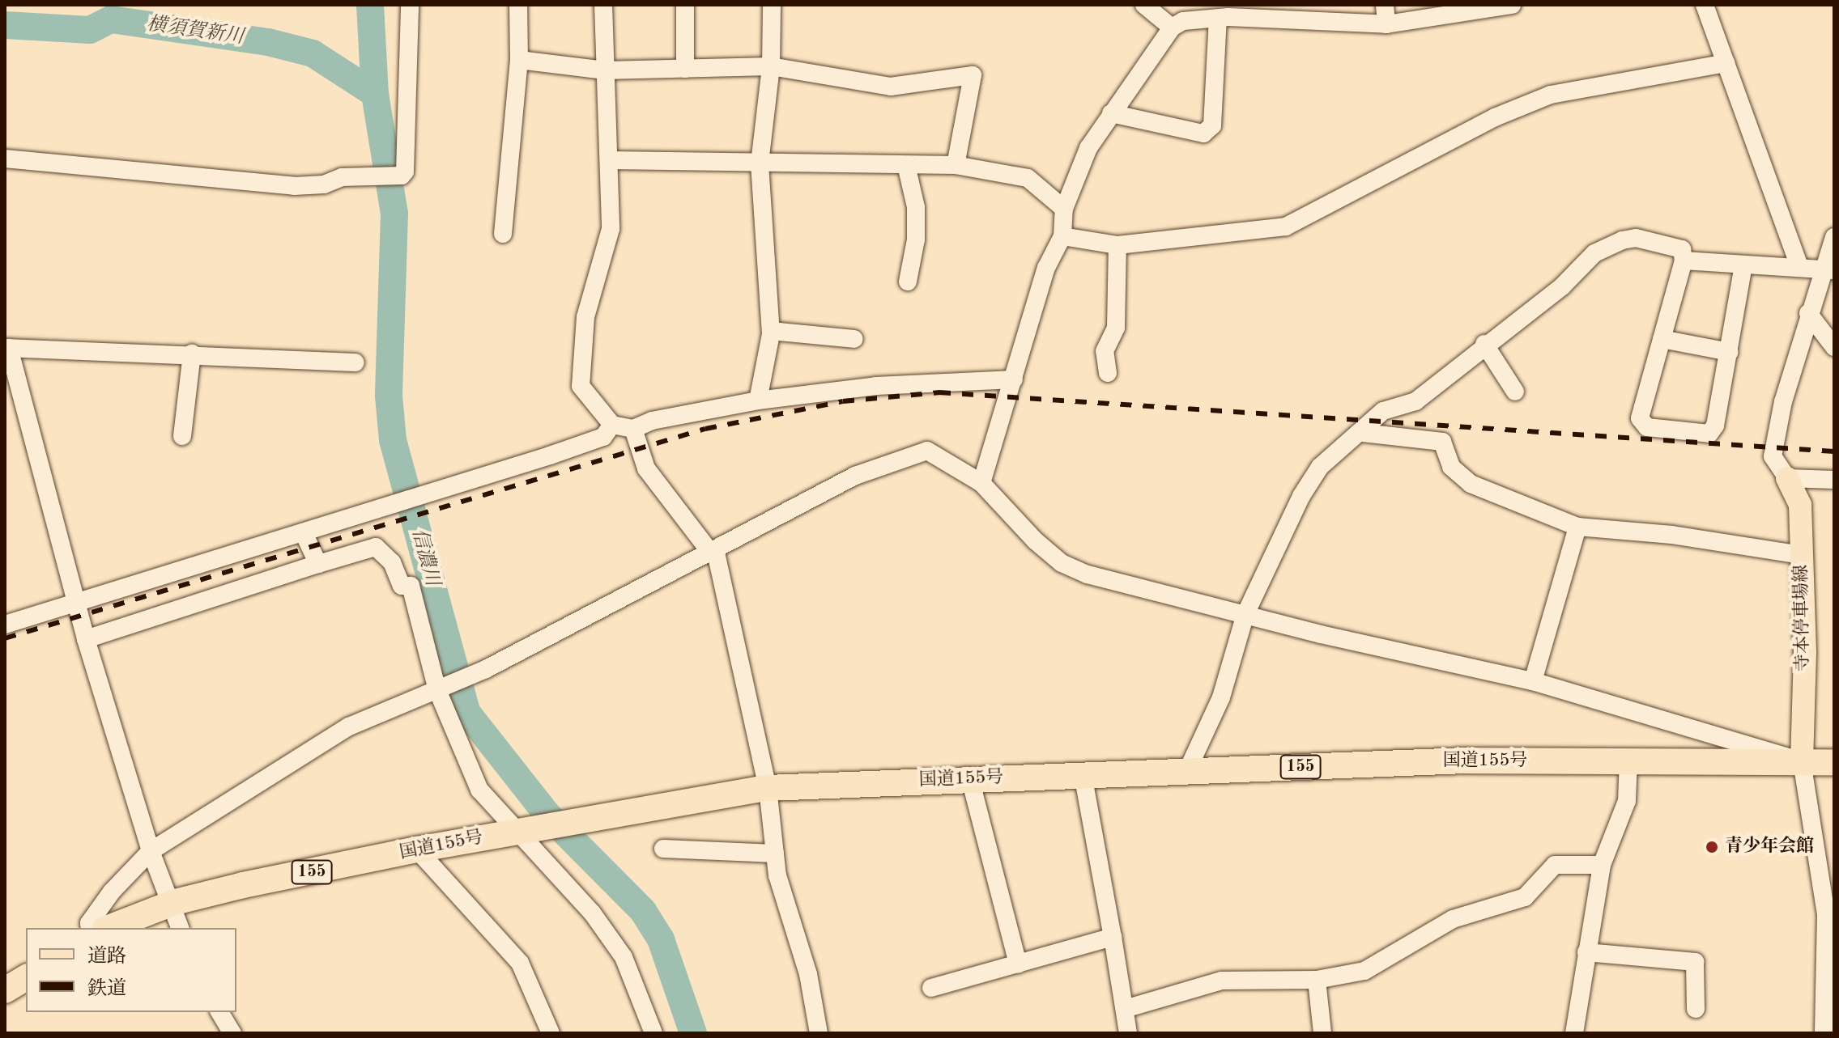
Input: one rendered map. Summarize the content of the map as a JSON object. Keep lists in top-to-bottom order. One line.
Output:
{"streets":{"highway":["国道155号","155"],"main road":["寺本停車場線"]},"crossings":[["寺本停車場線","国道155号"]],"water":["横須賀新川","信濃川"],"places":["青少年会館"],"legend":["道路","鉄道"]}
